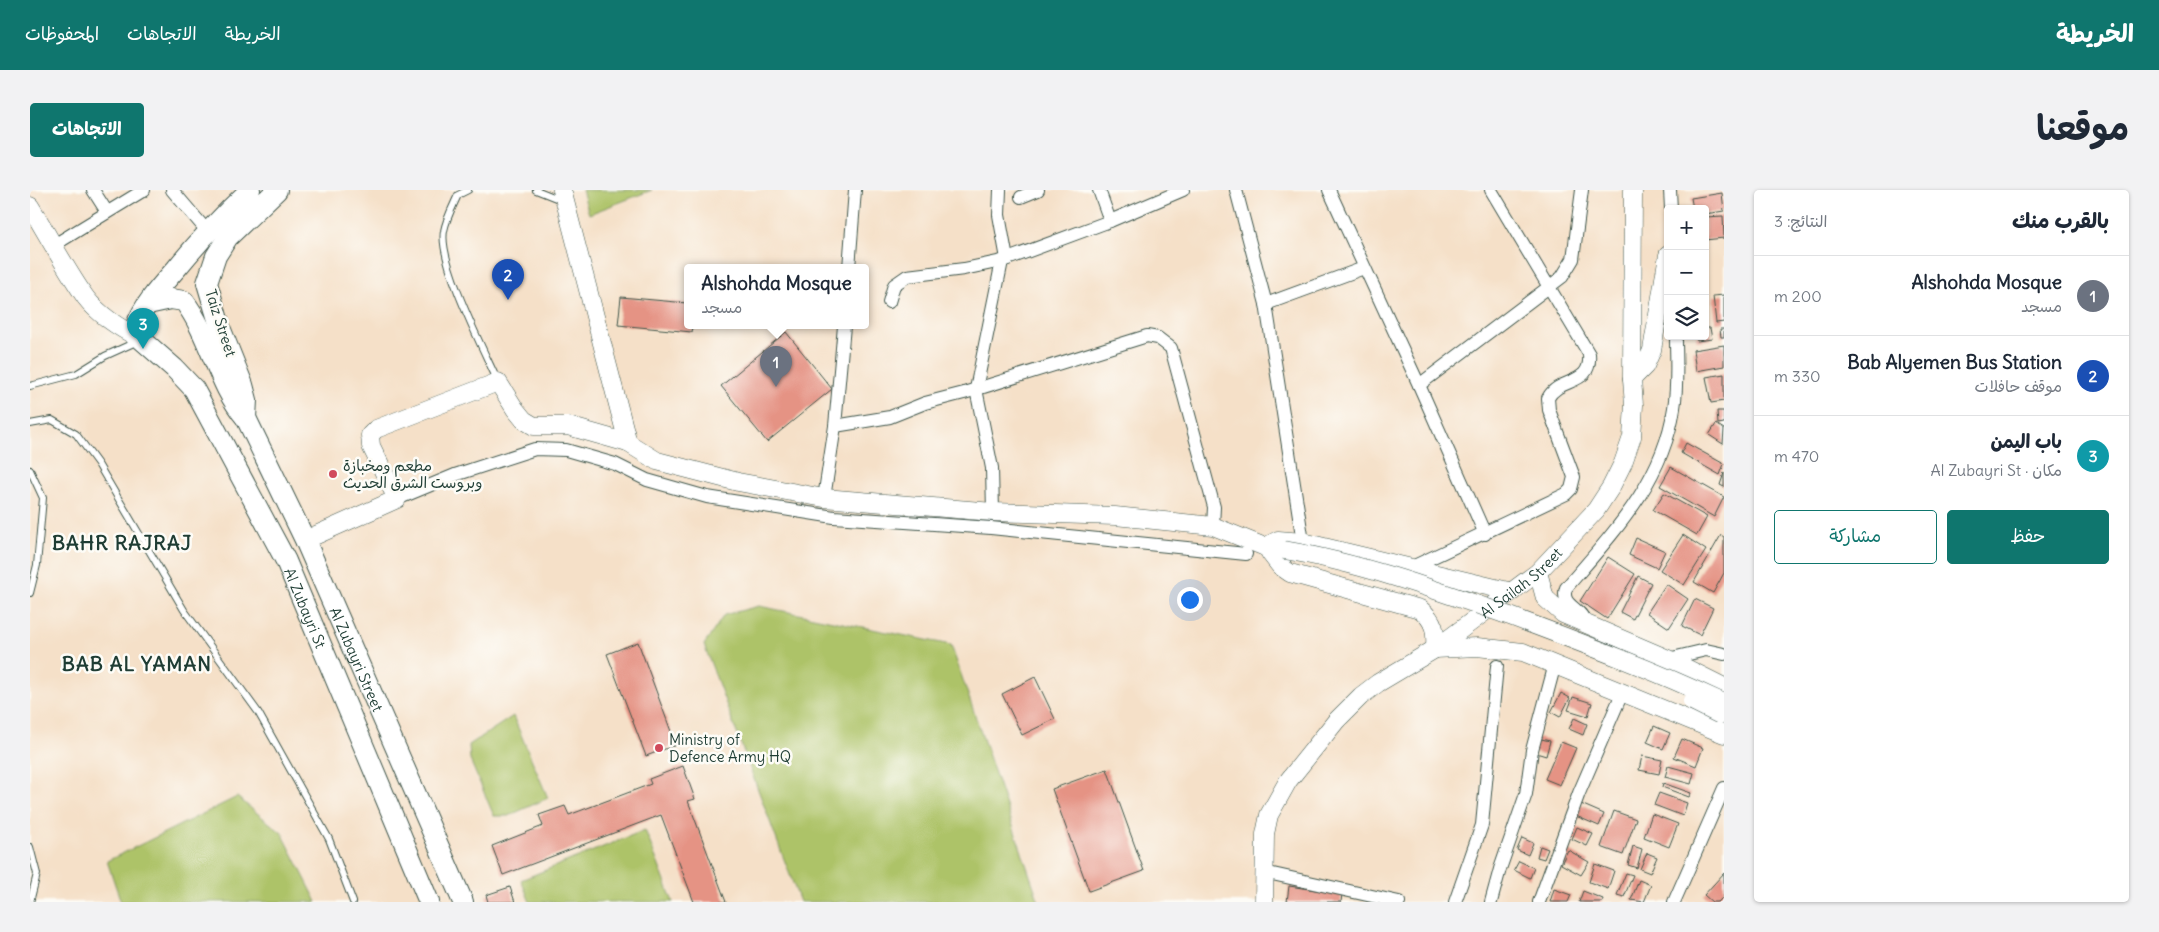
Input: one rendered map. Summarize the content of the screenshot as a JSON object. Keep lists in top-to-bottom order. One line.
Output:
{"streets":{"main road":["Taiz Street","Al Zubayri St","Al Zubayri Street"],"street":["Al Sailah Street"]},"crossings":[["Taiz Street","Al Zubayri Street"]],"districts":["BAHR RAJRAJ","BAB AL YAMAN"],"places":["مطعم ومخبازة وبروست الشرق الحديث","Ministry of Defence Army HQ"],"page":{"header":"الخريطة","nav":["الخريطة","الاتجاهات","المحفوظات"],"title":"موقعنا","buttons":["الاتجاهات",["حفظ","مشاركة"]],"heading":["بالقرب منك","النتائج: 3"],"map_buttons":["+","−"],"list":[{"mark":"1","name":"Alshohda Mosque","note":"مسجد","value":"200 m"},{"mark":"2","name":"Bab Alyemen Bus Station","note":"موقف حافلات","value":"330 m"},{"mark":"3","name":"باب اليمن","note":"مكان · Al Zubayri St","value":"470 m"}],"pins":["2","3","1"],"popup":["Alshohda Mosque","مسجد"]}}
